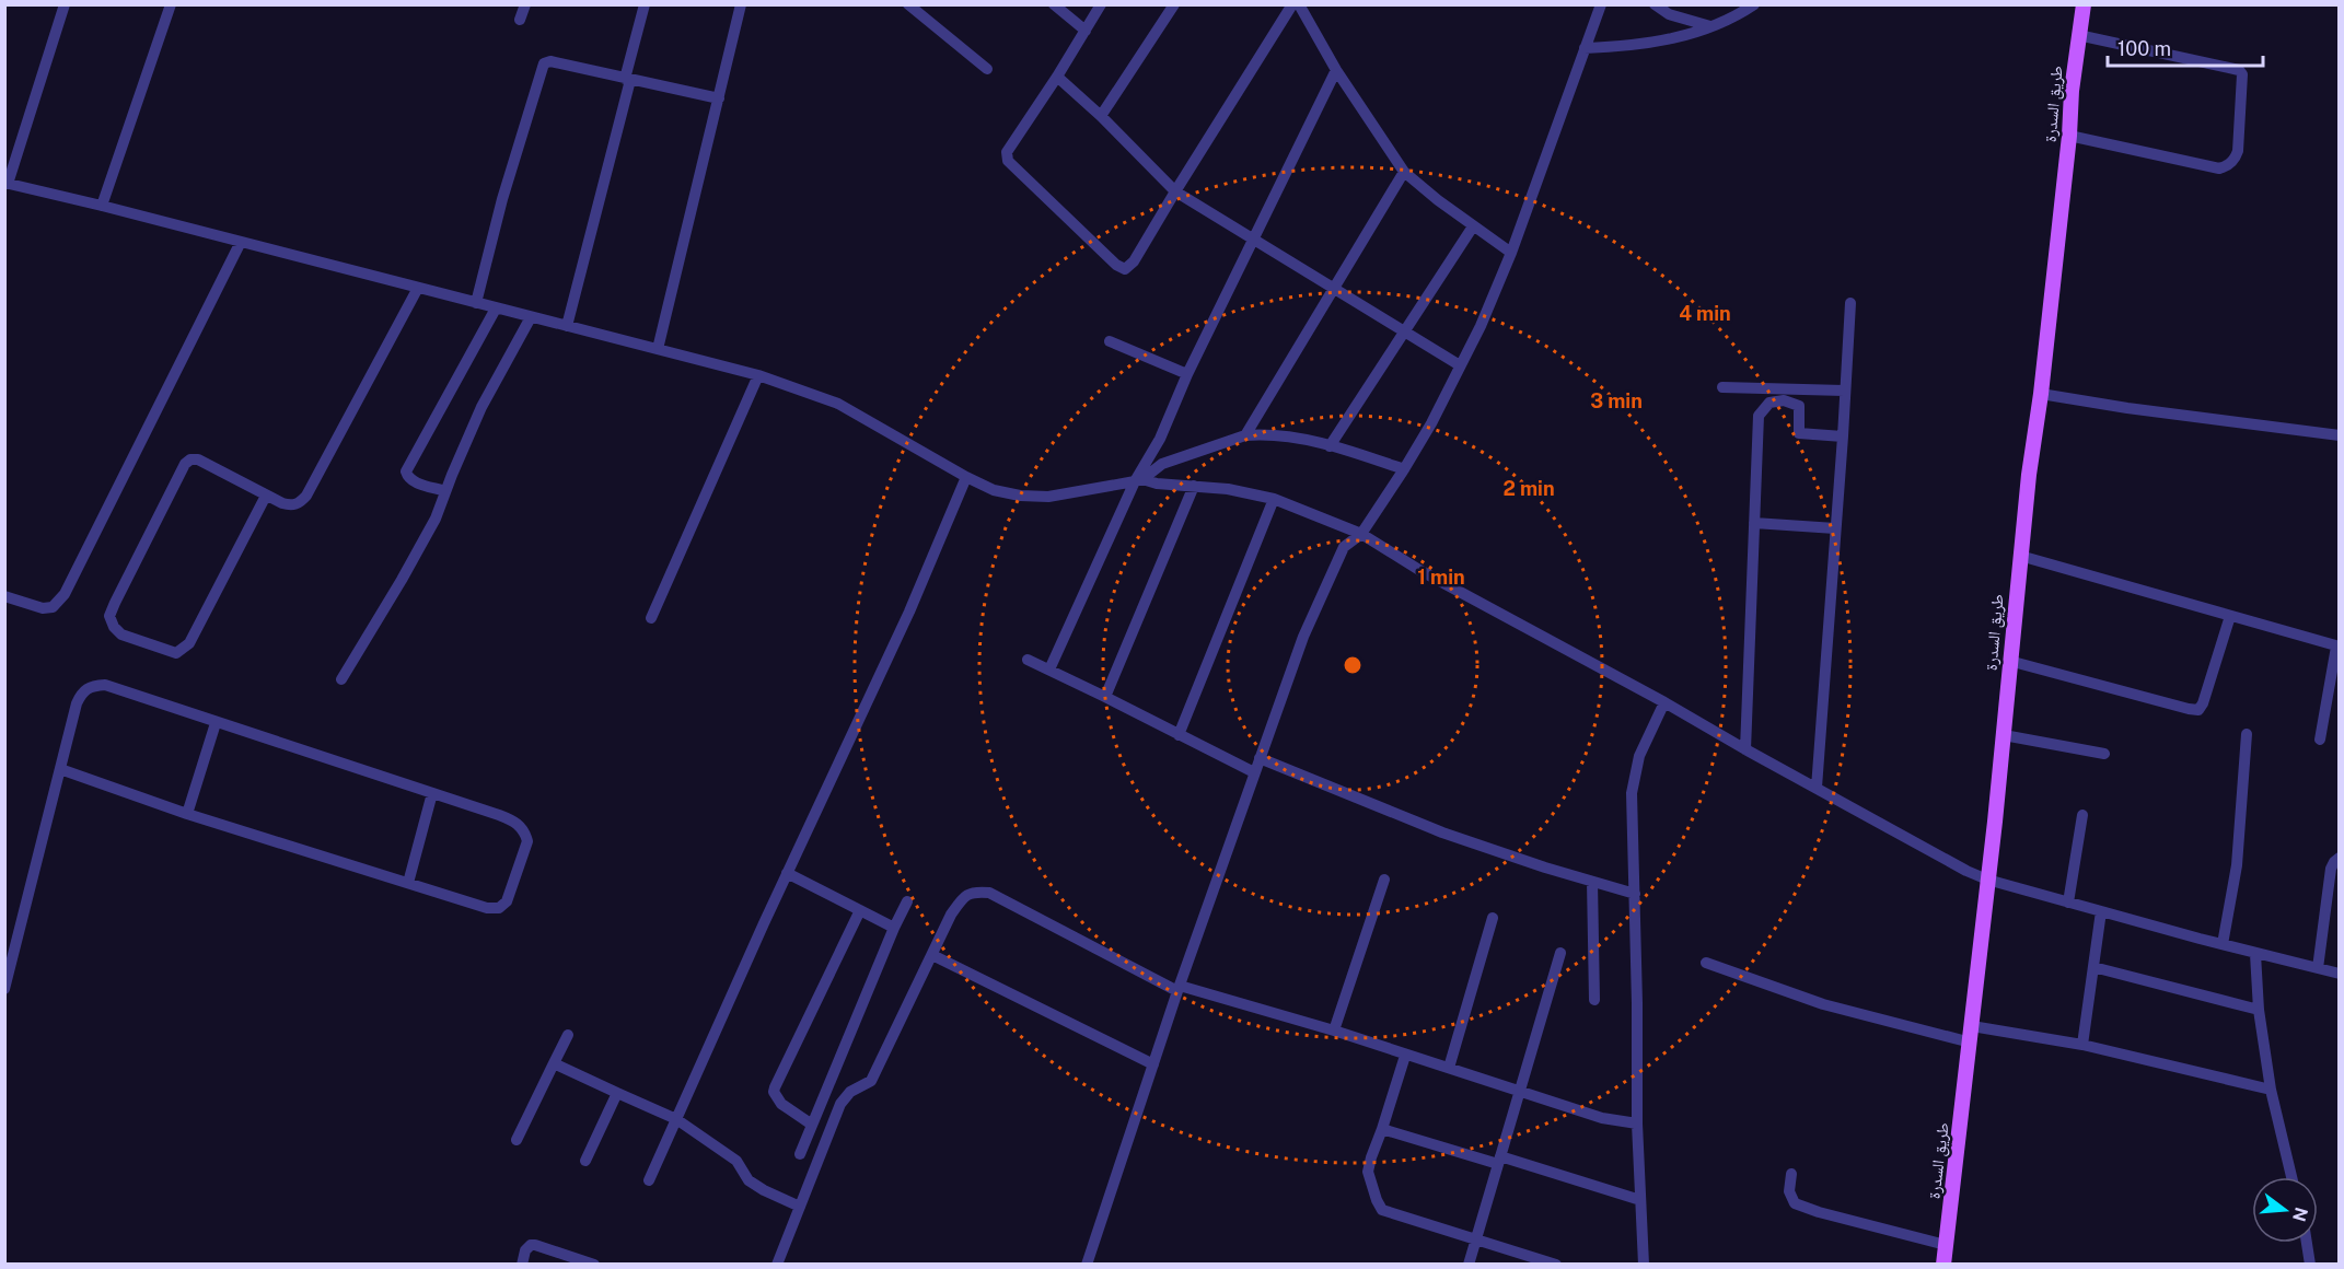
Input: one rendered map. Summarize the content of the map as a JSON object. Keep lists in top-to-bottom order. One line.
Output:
{"streets":{"main road":["طريق السدرة"]},"scale_bar":"100 m","north":"right","rings":["4 min","3 min","2 min","1 min"]}
